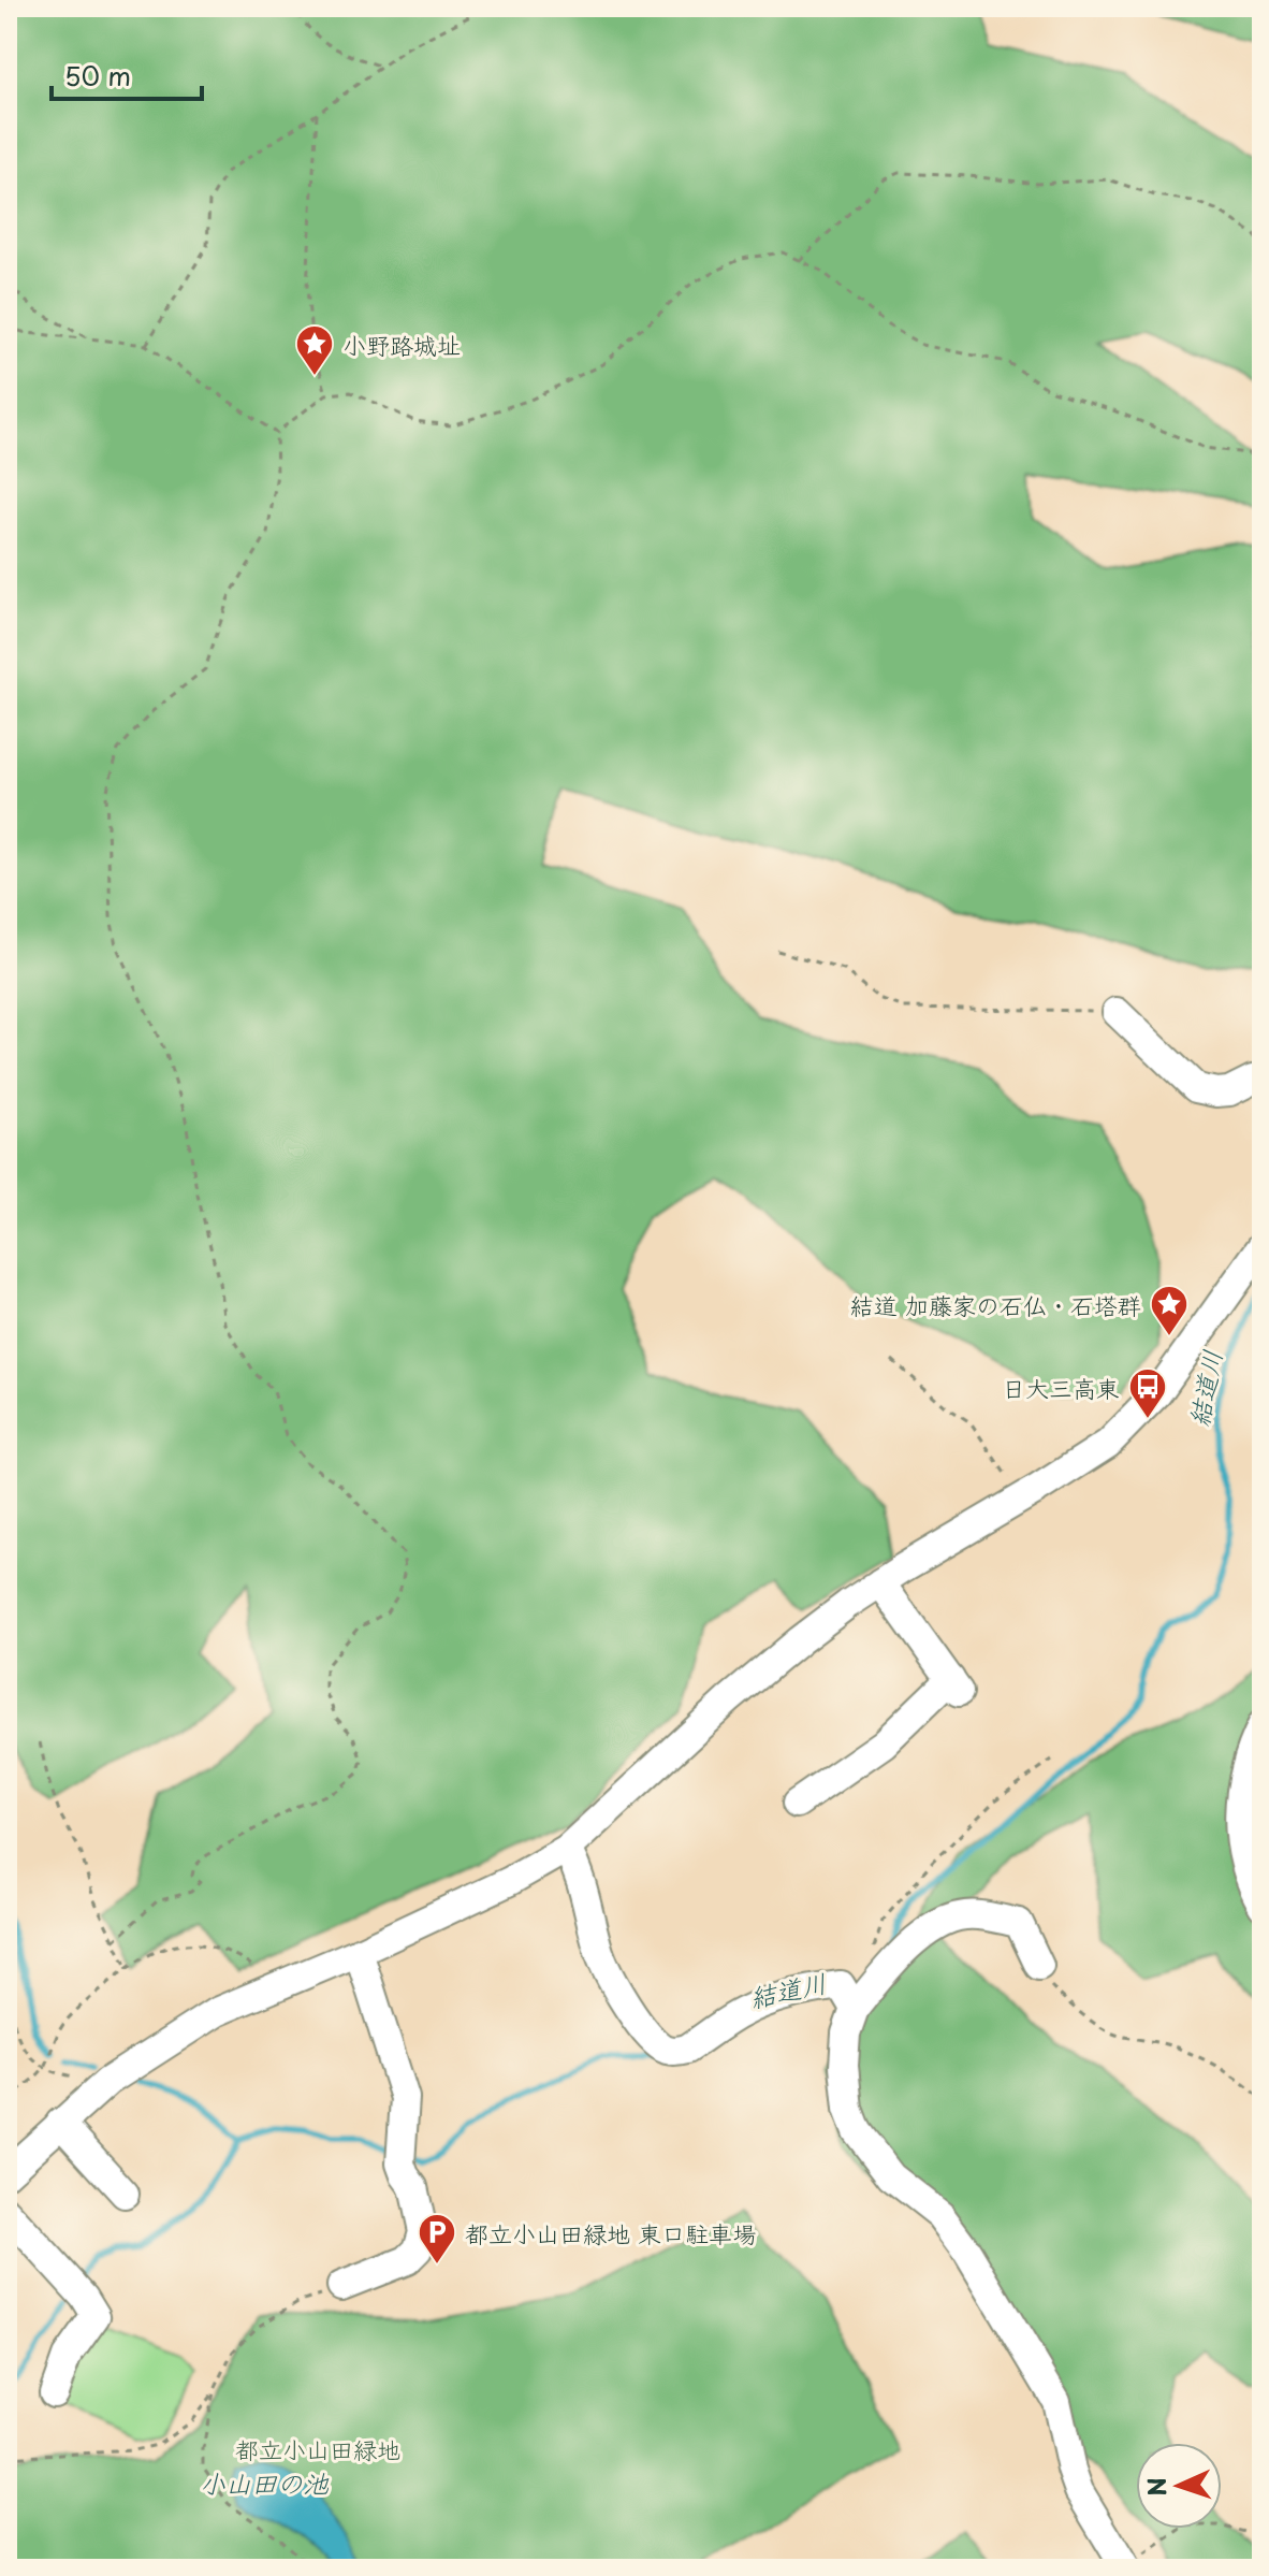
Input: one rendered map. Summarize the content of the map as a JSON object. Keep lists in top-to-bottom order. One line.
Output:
{"water":["結道川","小山田の池"],"parks":["都立小山田緑地"],"places":{"place":["小野路城址","結道 加藤家の石仏・石塔群"],"bus stop":["日大三高東"],"parking":["都立小山田緑地 東口駐車場"]},"scale_bar":"50 m","north":"left"}
